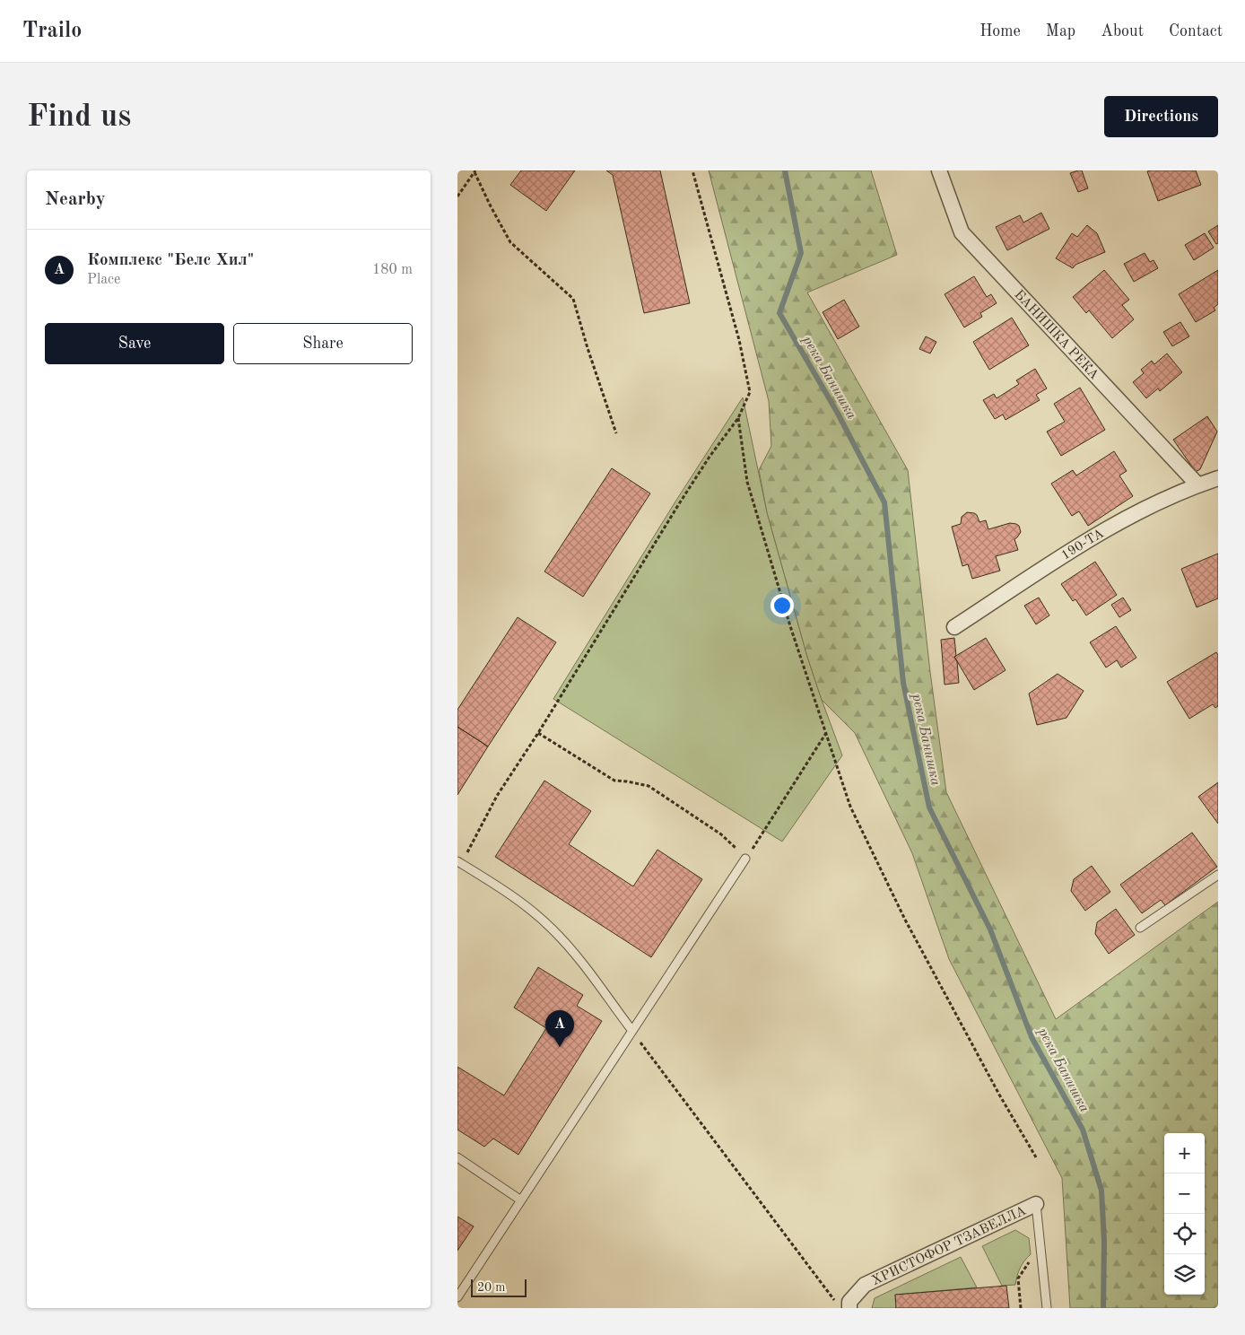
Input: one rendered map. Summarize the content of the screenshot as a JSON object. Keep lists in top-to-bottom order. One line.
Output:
{"streets":{"street":["БАНИШКА РЕКА","190-ТА","ХРИСТОФОР ТЗАВЕЛЛА"]},"crossings":[["БАНИШКА РЕКА","190-ТА"]],"water":["река Банишка"],"scale_bar":"20 m","page":{"header":"Trailo","nav":["Home","Map","About","Contact"],"buttons":["Directions",["Save","Share"]],"title":"Find us","heading":"Nearby","list":[{"mark":"A","name":"Комплекс \"Белс Хил\"","note":"Place","value":"180 m"}],"pins":"A","map_buttons":["+","−"],"scale":"20 m"}}
